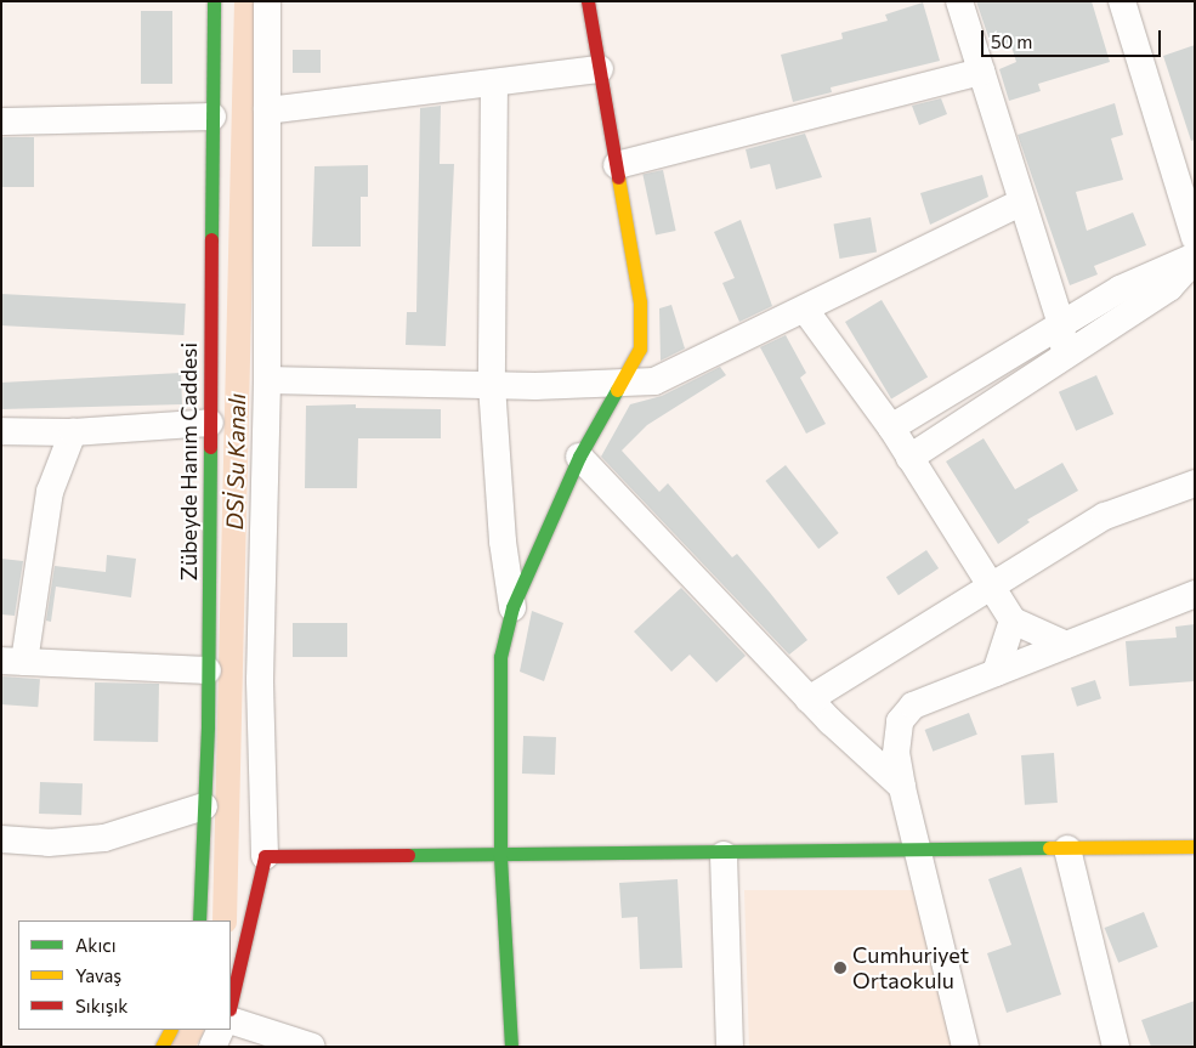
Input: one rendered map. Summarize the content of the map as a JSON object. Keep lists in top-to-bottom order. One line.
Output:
{"streets":{"street":["Zübeyde Hanım Caddesi"]},"water":["DSİ Su Kanalı"],"places":["Cumhuriyet Ortaokulu"],"legend":["Akıcı","Yavaş","Sıkışık"],"scale_bar":"50 m"}
